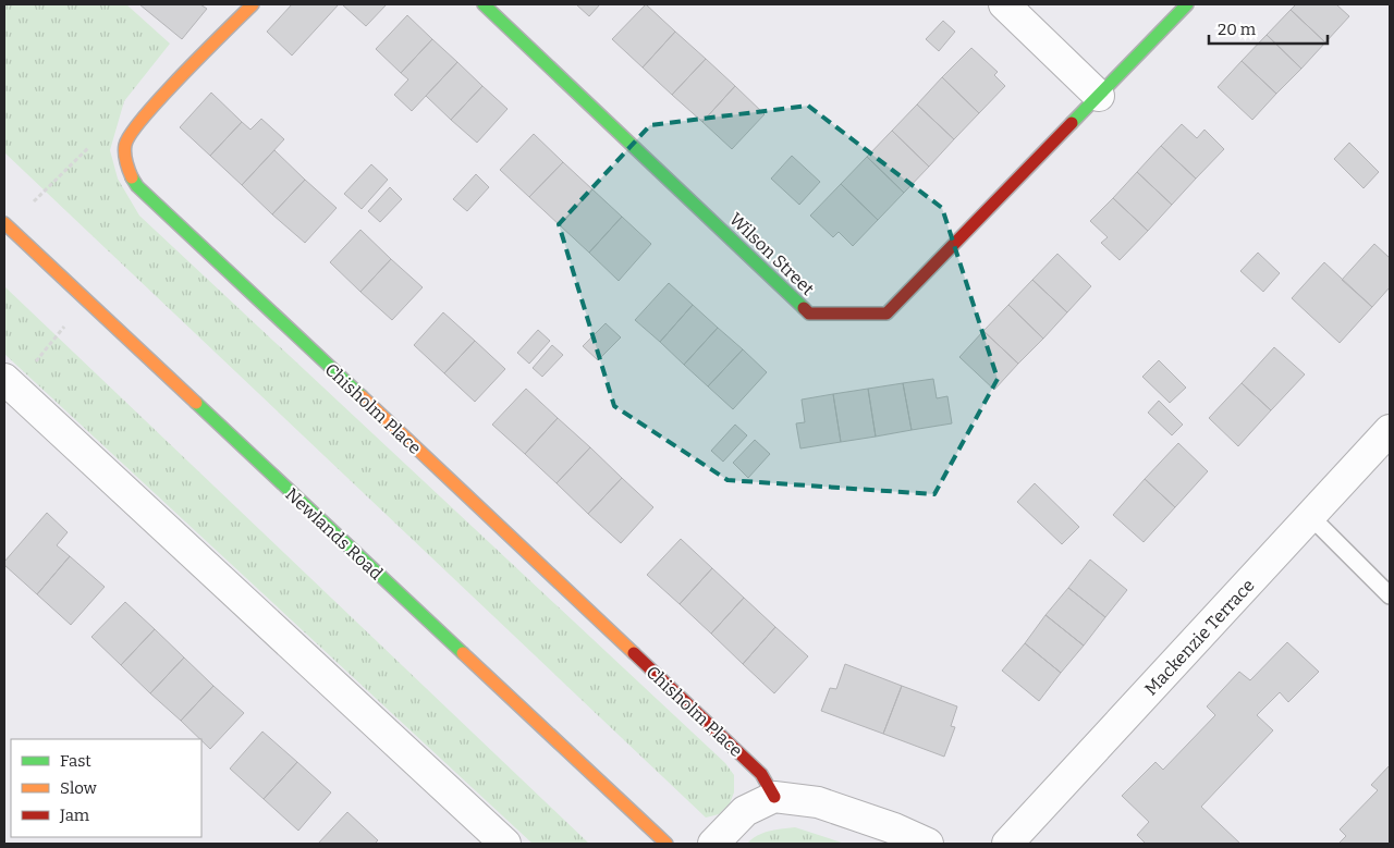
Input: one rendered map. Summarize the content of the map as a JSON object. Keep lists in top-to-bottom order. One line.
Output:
{"streets":{"street":["Wilson Street","Chisholm Place","Newlands Road","Mackenzie Terrace"]},"legend":["Fast","Slow","Jam"],"scale_bar":"20 m"}
